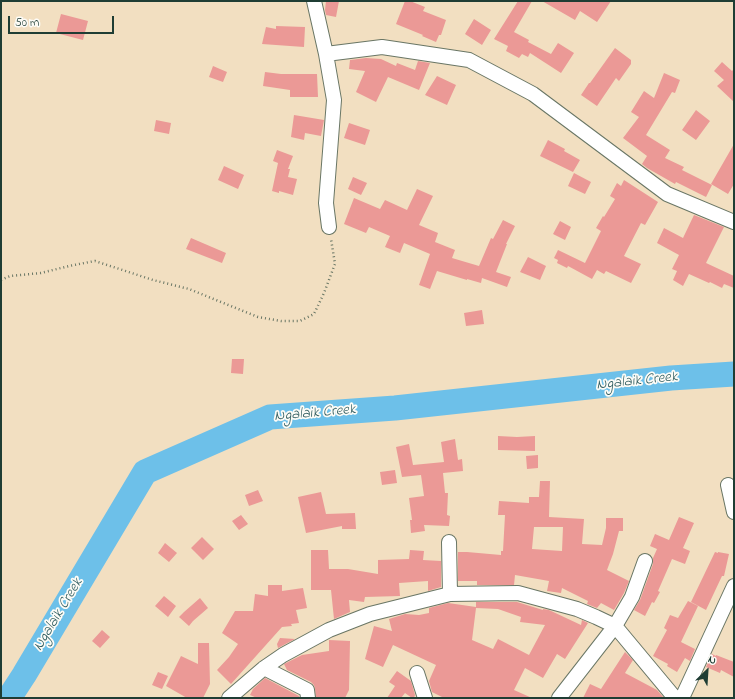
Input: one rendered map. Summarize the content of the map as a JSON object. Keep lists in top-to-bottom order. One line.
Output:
{"water":["Ngalaik Creek"],"scale_bar":"50 m","north":"top right"}
